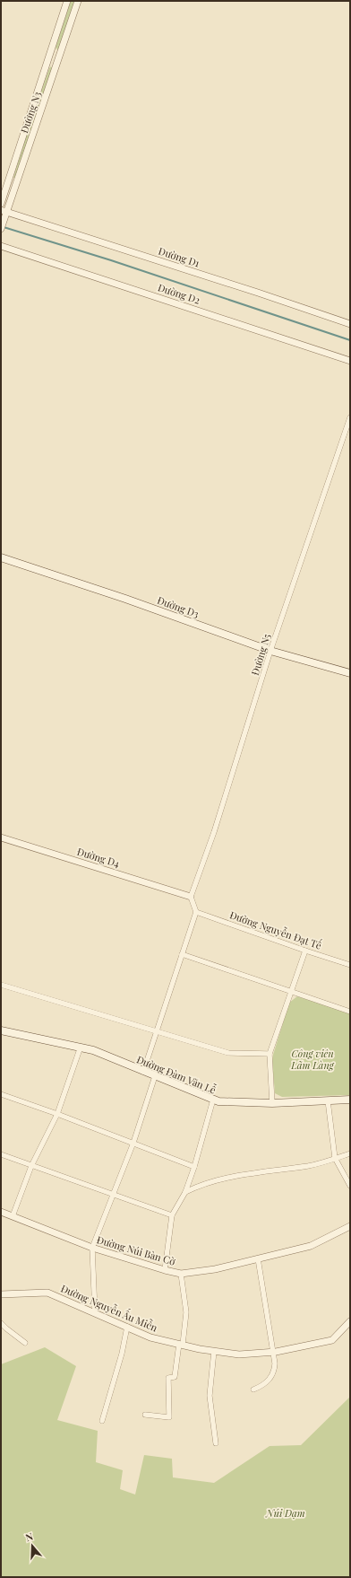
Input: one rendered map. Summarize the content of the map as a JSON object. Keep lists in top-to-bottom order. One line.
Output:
{"streets":{"main road":["Đường D3","Đường Đàm Văn Lễ"],"street":["Đường N3","Đường D1","Đường D2","Đường N5","Đường D4","Đường Nguyễn Đạt Tế","Đường Núi Bàn Cờ","Đường Nguyễn Ấu Miễn"]},"crossings":[["Đường N3","Đường D1"],["Đường D3","Đường N5"],["Đường N5","Đường D4"]],"parks":["Công viên Lãm Làng","Núi Dạm"],"north":"top"}
